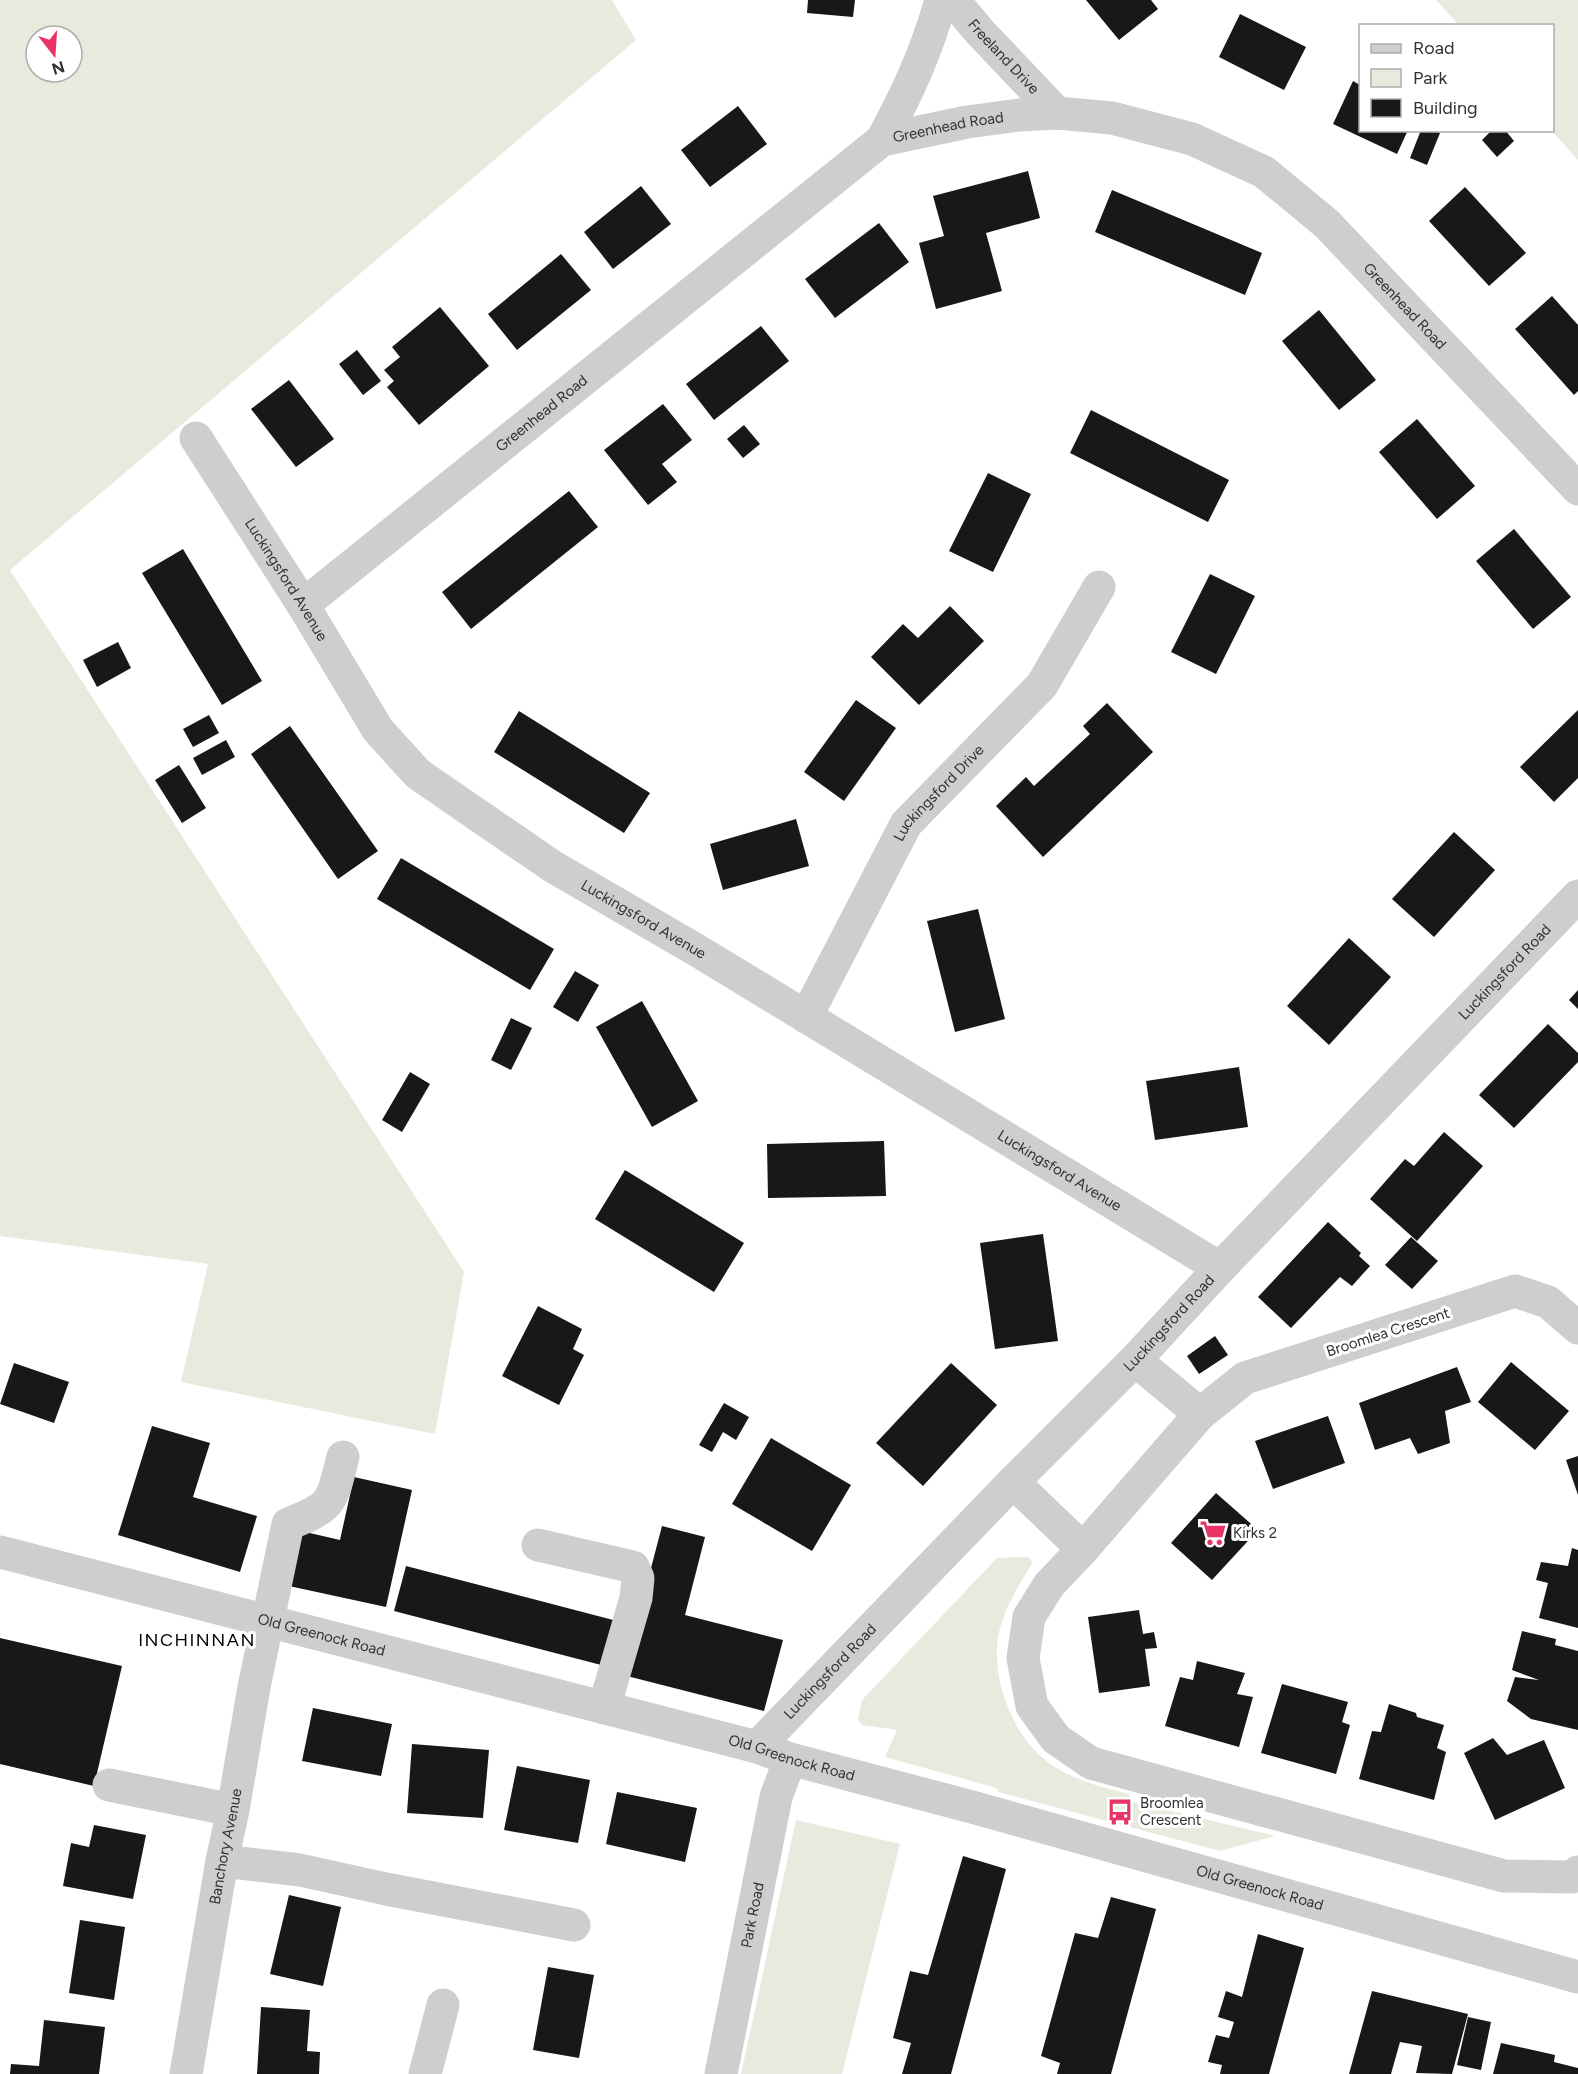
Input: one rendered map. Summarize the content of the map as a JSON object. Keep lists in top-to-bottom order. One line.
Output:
{"streets":{"street":["Freeland Drive","Greenhead Road","Luckingsford Avenue","Luckingsford Drive","Luckingsford Road","Broomlea Crescent","Old Greenock Road","Banchory Avenue","Park Road"]},"crossings":[["Freeland Drive","Greenhead Road"],["Greenhead Road","Luckingsford Avenue"],["Luckingsford Avenue","Luckingsford Drive"],["Luckingsford Avenue","Luckingsford Road"],["Luckingsford Road","Old Greenock Road"],["Old Greenock Road","Banchory Avenue"],["Old Greenock Road","Park Road"]],"districts":["INCHINNAN"],"places":{"supermarket":["Kirks 2"],"bus stop":["Broomlea Crescent"]},"legend":["Road","Park","Building"],"north":"bottom"}
